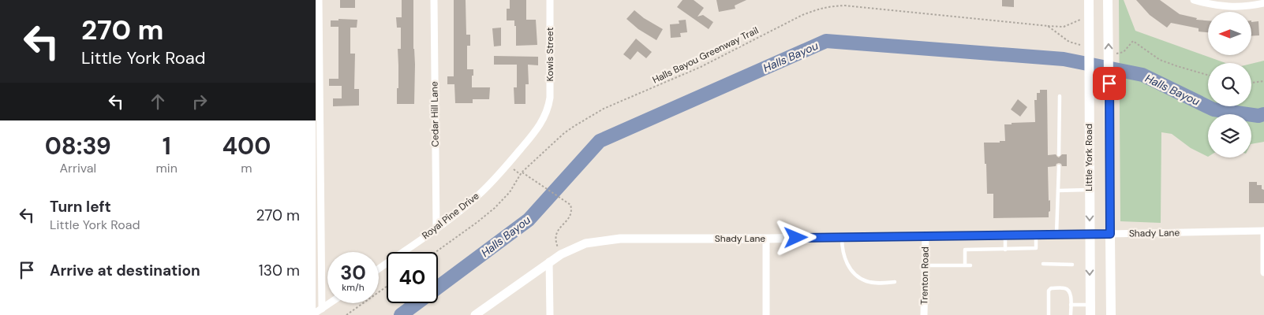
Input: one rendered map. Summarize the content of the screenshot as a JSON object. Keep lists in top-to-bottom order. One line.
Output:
{"streets":{"main road":["Little York Road"],"street":["Kowis Street","Cedar Hill Lane","Royal Pine Drive","Shady Lane","Trenton Road"],"path":["Halls Bayou Greenway Trail"]},"crossings":[["Kowis Street","Royal Pine Drive"],["Halls Bayou Greenway Trail","Little York Road"],["Cedar Hill Lane","Royal Pine Drive"],["Little York Road","Shady Lane"],["Shady Lane","Trenton Road"]],"water":["Halls Bayou"],"north":"left","page":{"turn":["270 m","Little York Road"],"eta":["08:39","Arrival","1","min","400","m"],"list":[{"name":"Turn left","note":"Little York Road","value":"270 m"},{"name":"Arrive at destination","value":"130 m"}],"speed":"30 km/h","limit":"40"}}
